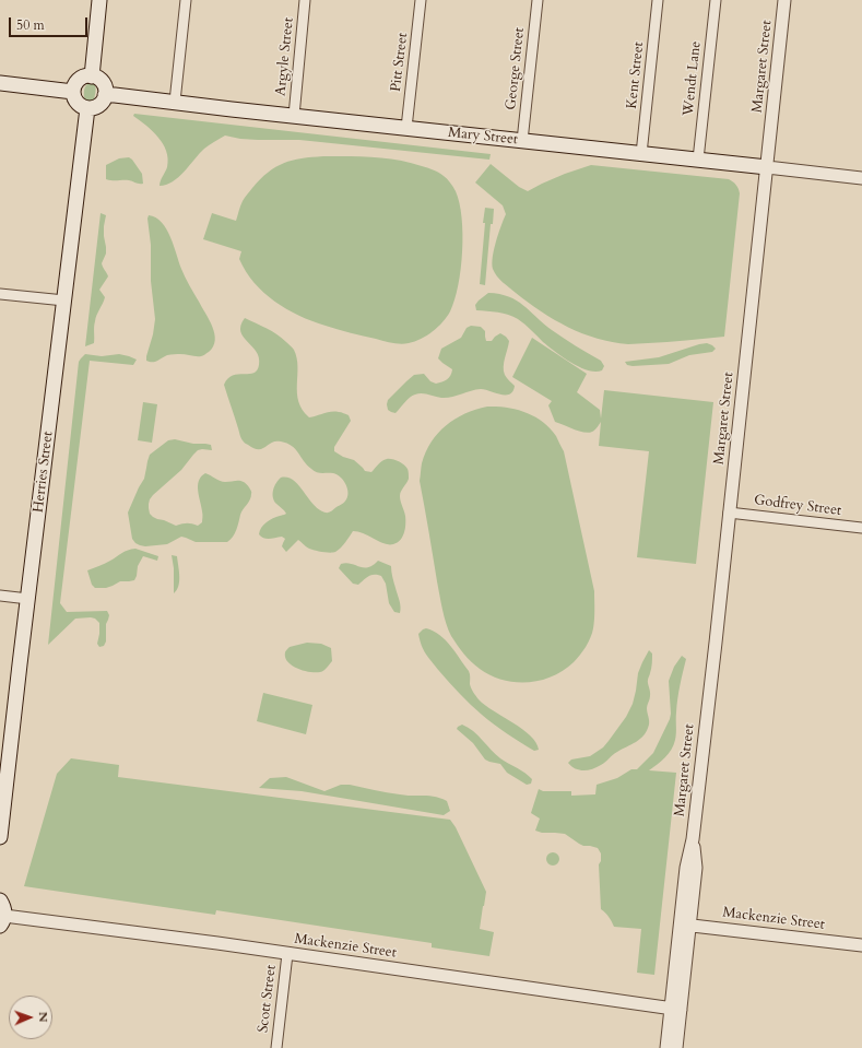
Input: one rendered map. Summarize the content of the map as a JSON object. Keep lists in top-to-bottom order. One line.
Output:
{"streets":{"main road":["Mary Street","Herries Street"],"street":["Argyle Street","Pitt Street","Margaret Street","George Street","Kent Street","Wendt Lane","Godfrey Street","Mackenzie Street","Scott Street"]},"crossings":[["Argyle Street","Mary Street"],["Pitt Street","Mary Street"],["Margaret Street","Mary Street"],["Margaret Street","Godfrey Street"],["Margaret Street","Mackenzie Street"],["George Street","Mary Street"],["Kent Street","Mary Street"],["Wendt Lane","Mary Street"],["Mary Street","Herries Street"],["Mackenzie Street","Scott Street"]],"scale_bar":"50 m","north":"right"}
